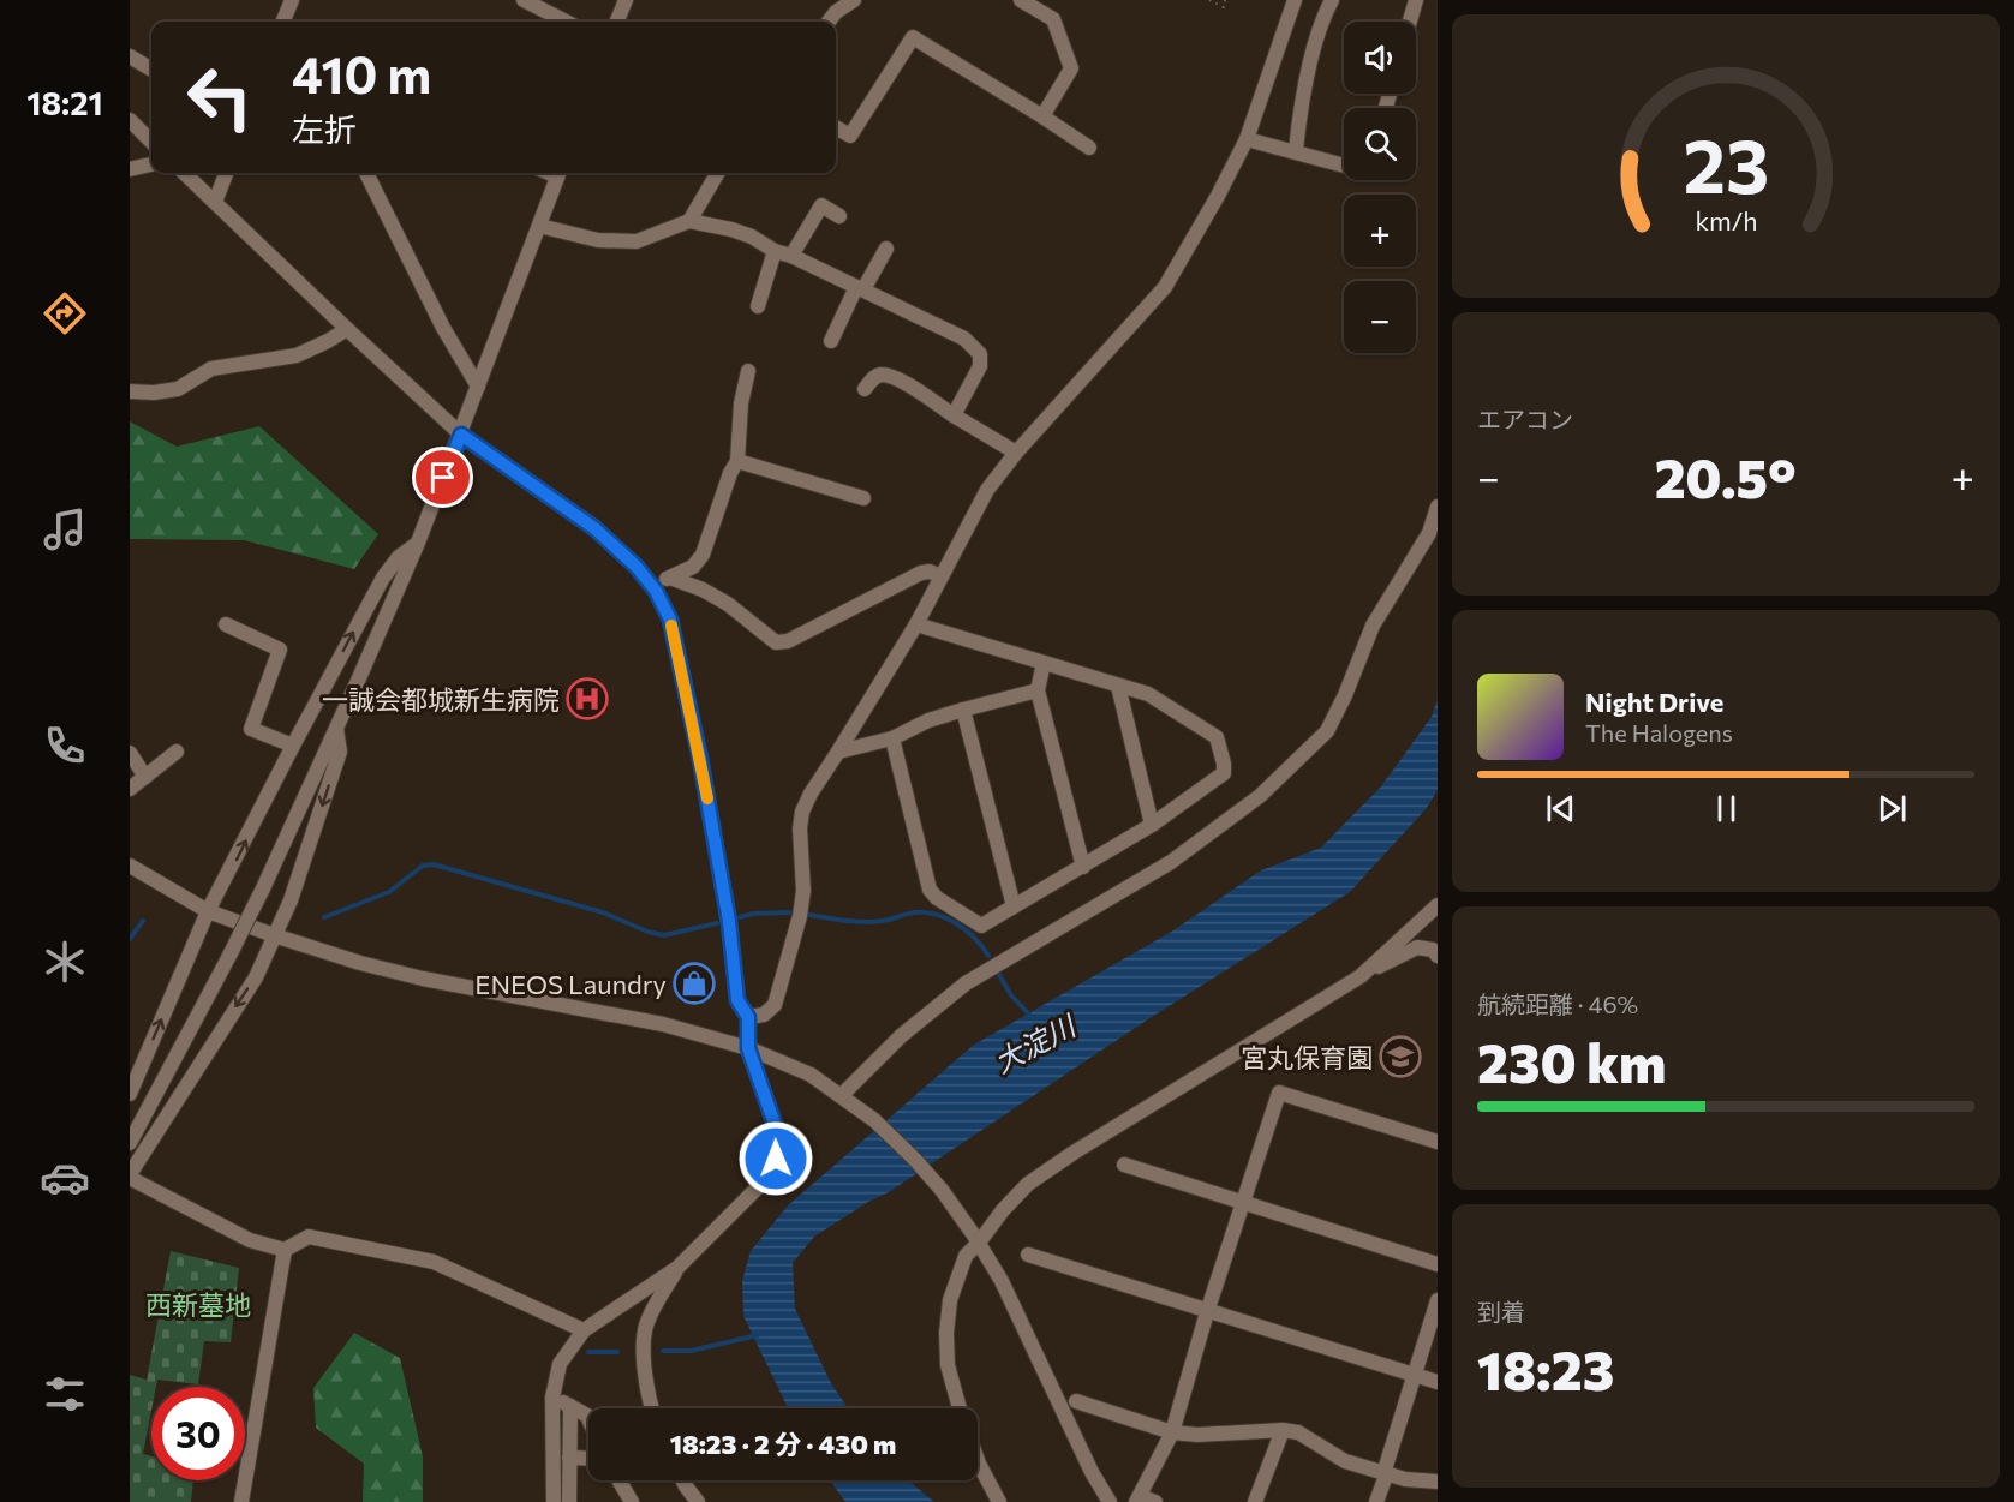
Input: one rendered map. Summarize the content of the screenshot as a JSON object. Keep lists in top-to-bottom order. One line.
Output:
{"water":["大淀川"],"parks":["西新墓地"],"places":{"hospital":["一誠会都城新生病院"],"shop":["ENEOS Laundry"],"school or university":["宮丸保育園"]},"page":{"tabs":"18:21","map_buttons":["+","−"],"turn":["410 m","左折"],"tile":["エアコン",["航続距離 · 46%","230 km"],["到着","18:23"]],"heat":["−","20.5°","+"],"song":["Night Drive","The Halogens"],"limit":"30","trip":"18:23 · 2 分 · 430 m","gauge":["23","km/h"]}}
